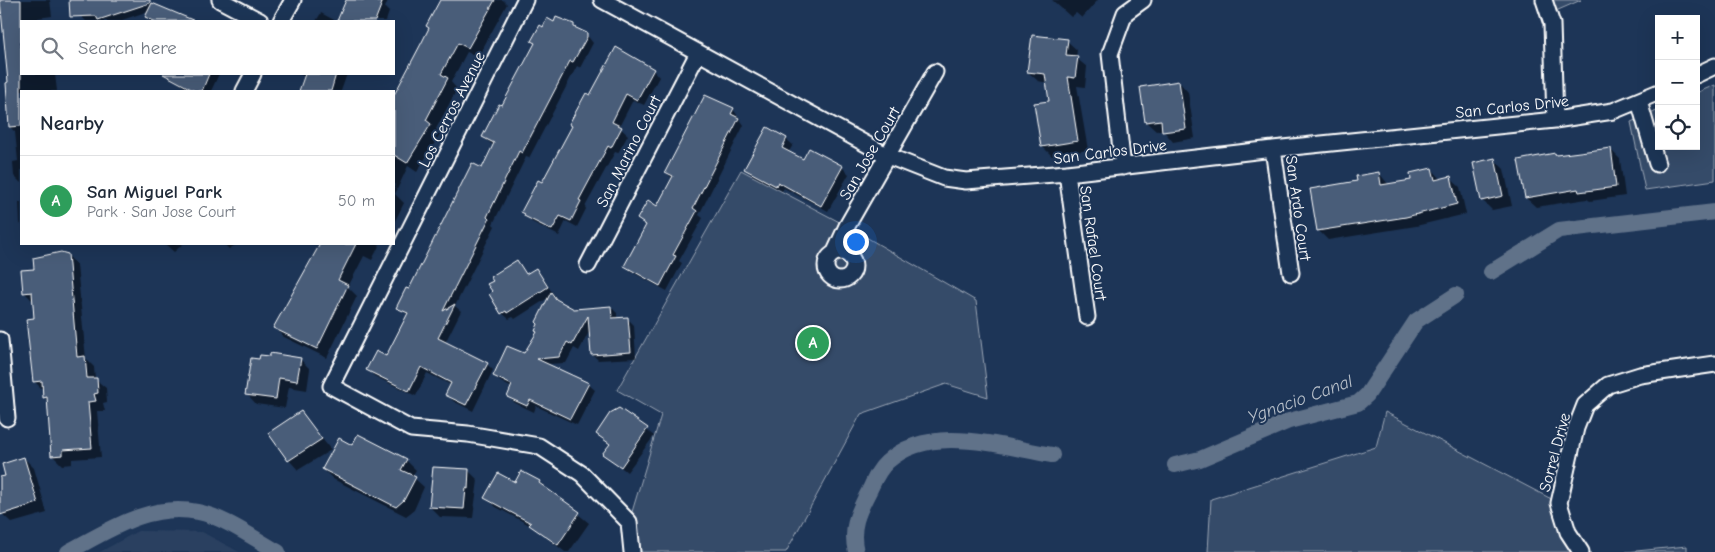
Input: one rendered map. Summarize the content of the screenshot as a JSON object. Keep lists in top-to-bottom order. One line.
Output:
{"streets":{"street":["San Carlos Drive","Los Cerros Avenue","San Marino Court","San Jose Court","San Ardo Court","San Rafael Court","Sorrel Drive"]},"crossings":[["San Carlos Drive","San Marino Court"],["San Carlos Drive","San Jose Court"],["San Carlos Drive","San Ardo Court"],["San Carlos Drive","San Rafael Court"]],"water":["Ygnacio Canal"],"page":{"map_buttons":["+","−"],"search":"Search here","heading":"Nearby","list":[{"mark":"A","name":"San Miguel Park","note":"Park · San Jose Court","value":"50 m"}],"pins":"A"}}
